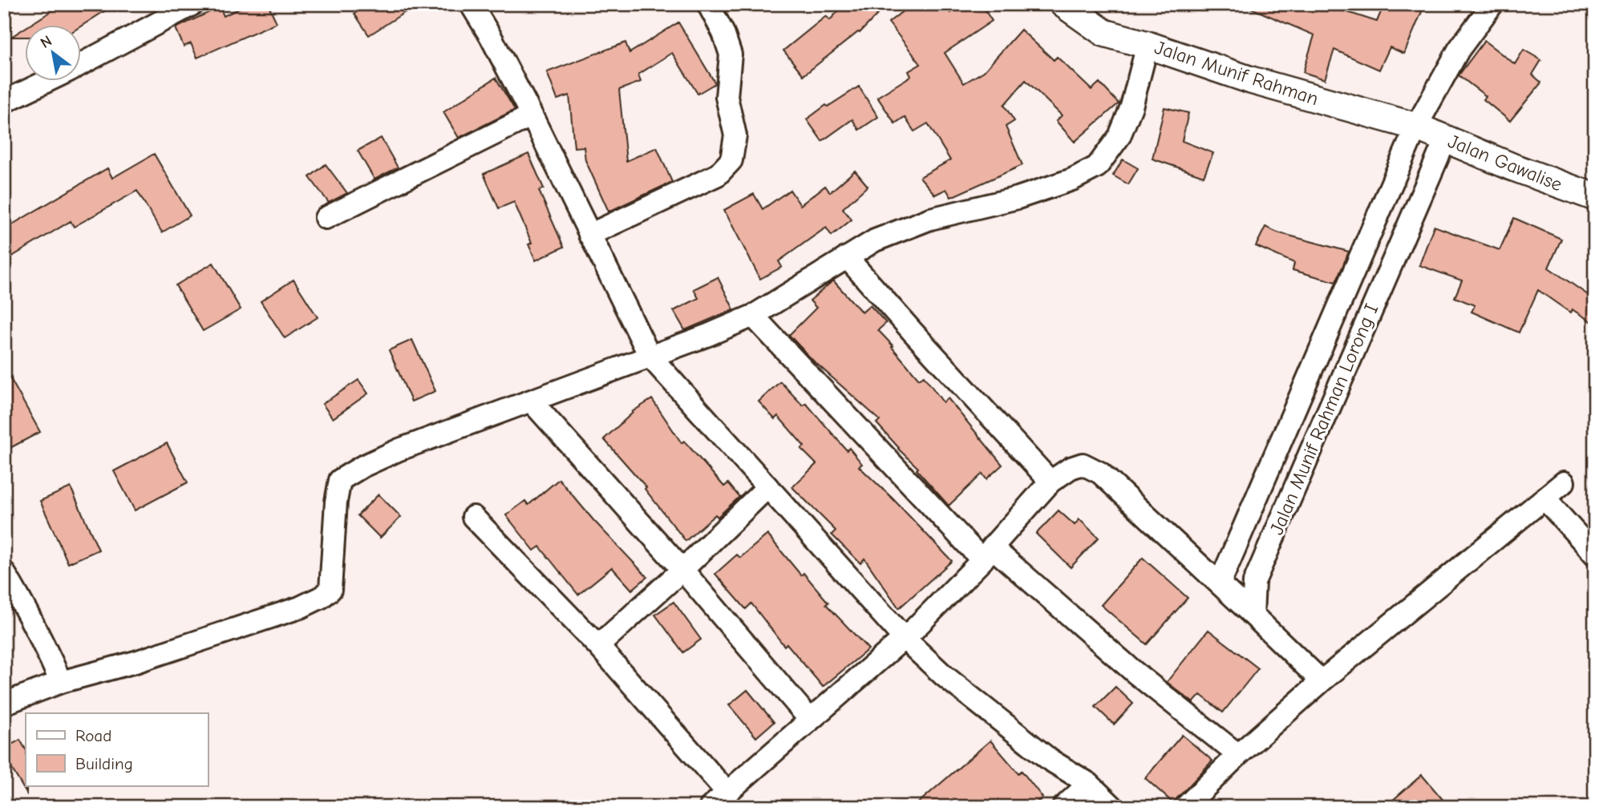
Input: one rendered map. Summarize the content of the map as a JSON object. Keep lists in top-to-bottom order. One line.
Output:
{"streets":{"street":["Jalan Munif Rahman","Jalan Gawalise","Jalan Munif Rahman Lorong I"]},"crossings":[["Jalan Munif Rahman","Jalan Gawalise"],["Jalan Gawalise","Jalan Munif Rahman Lorong I"]],"legend":["Road","Building"],"north":"top left"}
